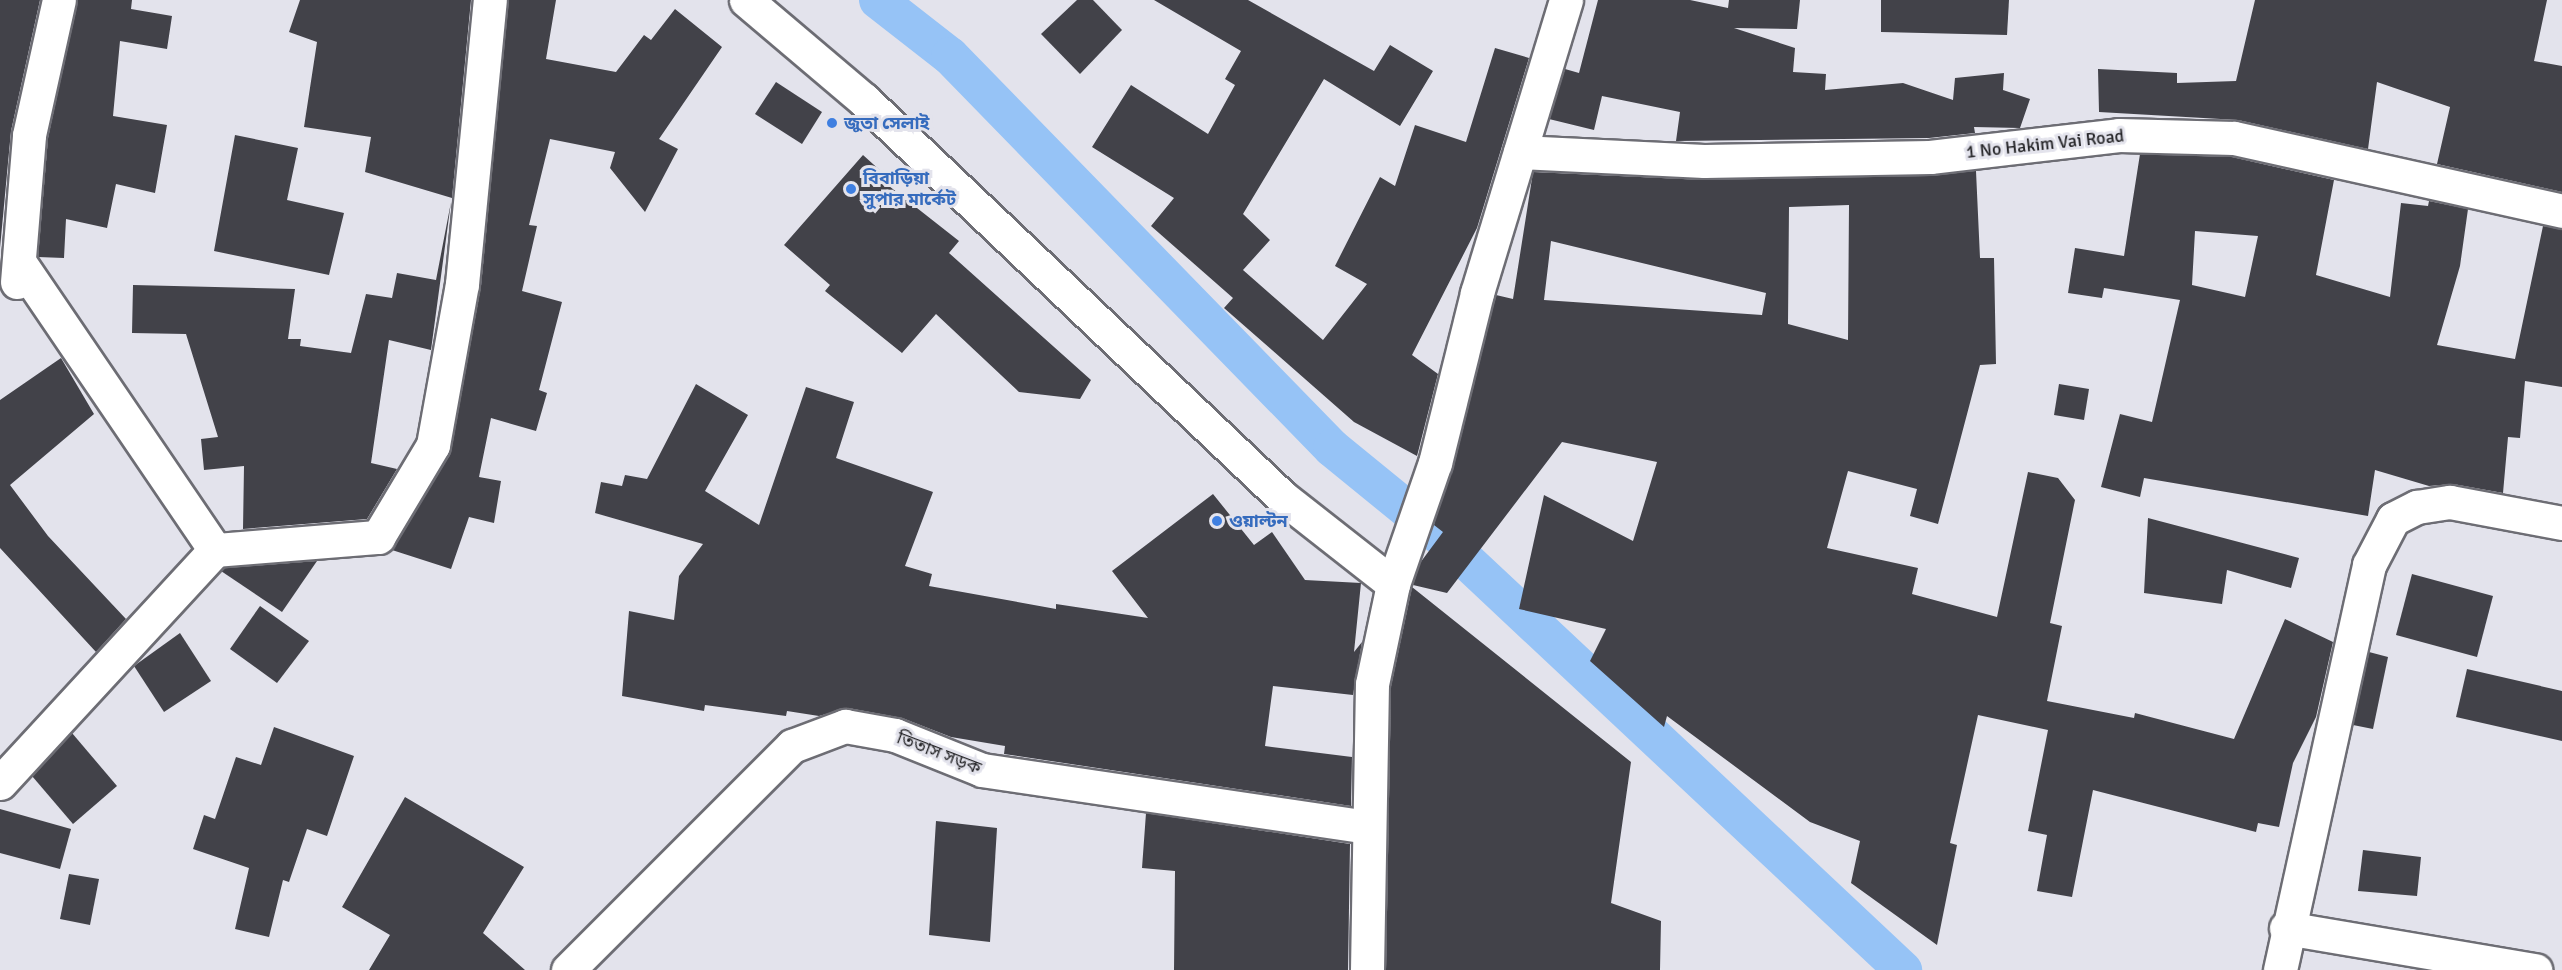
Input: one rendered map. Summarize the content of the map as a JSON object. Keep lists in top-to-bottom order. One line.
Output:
{"streets":{"street":["1 No Hakim Vai Road","তিতাস সড়ক"]},"places":["জুতা সেলাই","বিবাড়িয়া সুপার মার্কেট","ওয়াল্টন"]}
